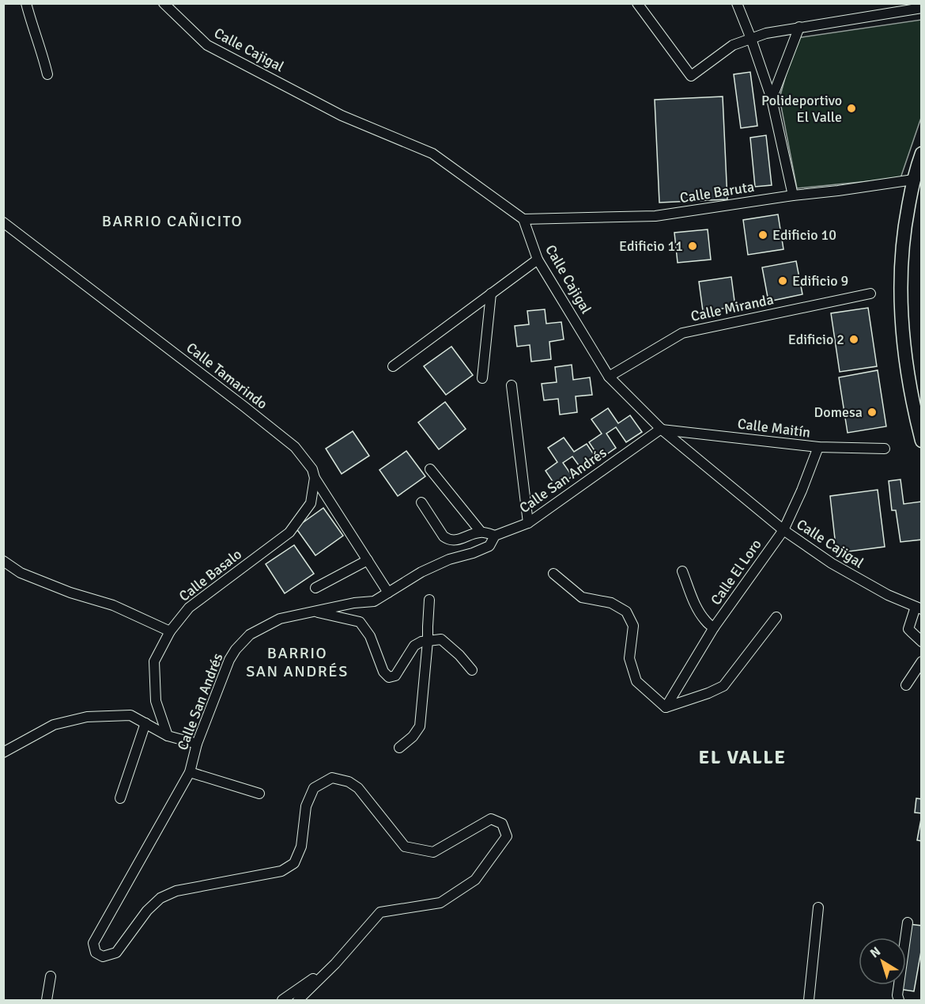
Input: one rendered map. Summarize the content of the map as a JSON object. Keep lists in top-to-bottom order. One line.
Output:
{"streets":{"street":["Calle Cajigal","Calle Baruta","Calle Miranda","Calle Tamarindo","Calle Maitín","Calle San Andrés","Calle El Loro","Calle Basalo"]},"crossings":[["Calle Cajigal","Calle Baruta"],["Calle Cajigal","Calle Miranda"],["Calle Cajigal","Calle Maitín"],["Calle Cajigal","Calle San Andrés"],["Calle Cajigal","Calle El Loro"],["Calle Tamarindo","Calle San Andrés"],["Calle Tamarindo","Calle Basalo"],["Calle Maitín","Calle San Andrés"],["Calle Maitín","Calle El Loro"]],"districts":["BARRIO CAÑICITO","BARRIO SAN ANDRÉS","EL VALLE"],"places":["Polideportivo El Valle","Edificio 10","Edificio 11","Edificio 9","Edificio 2","Domesa"],"north":"top left"}
